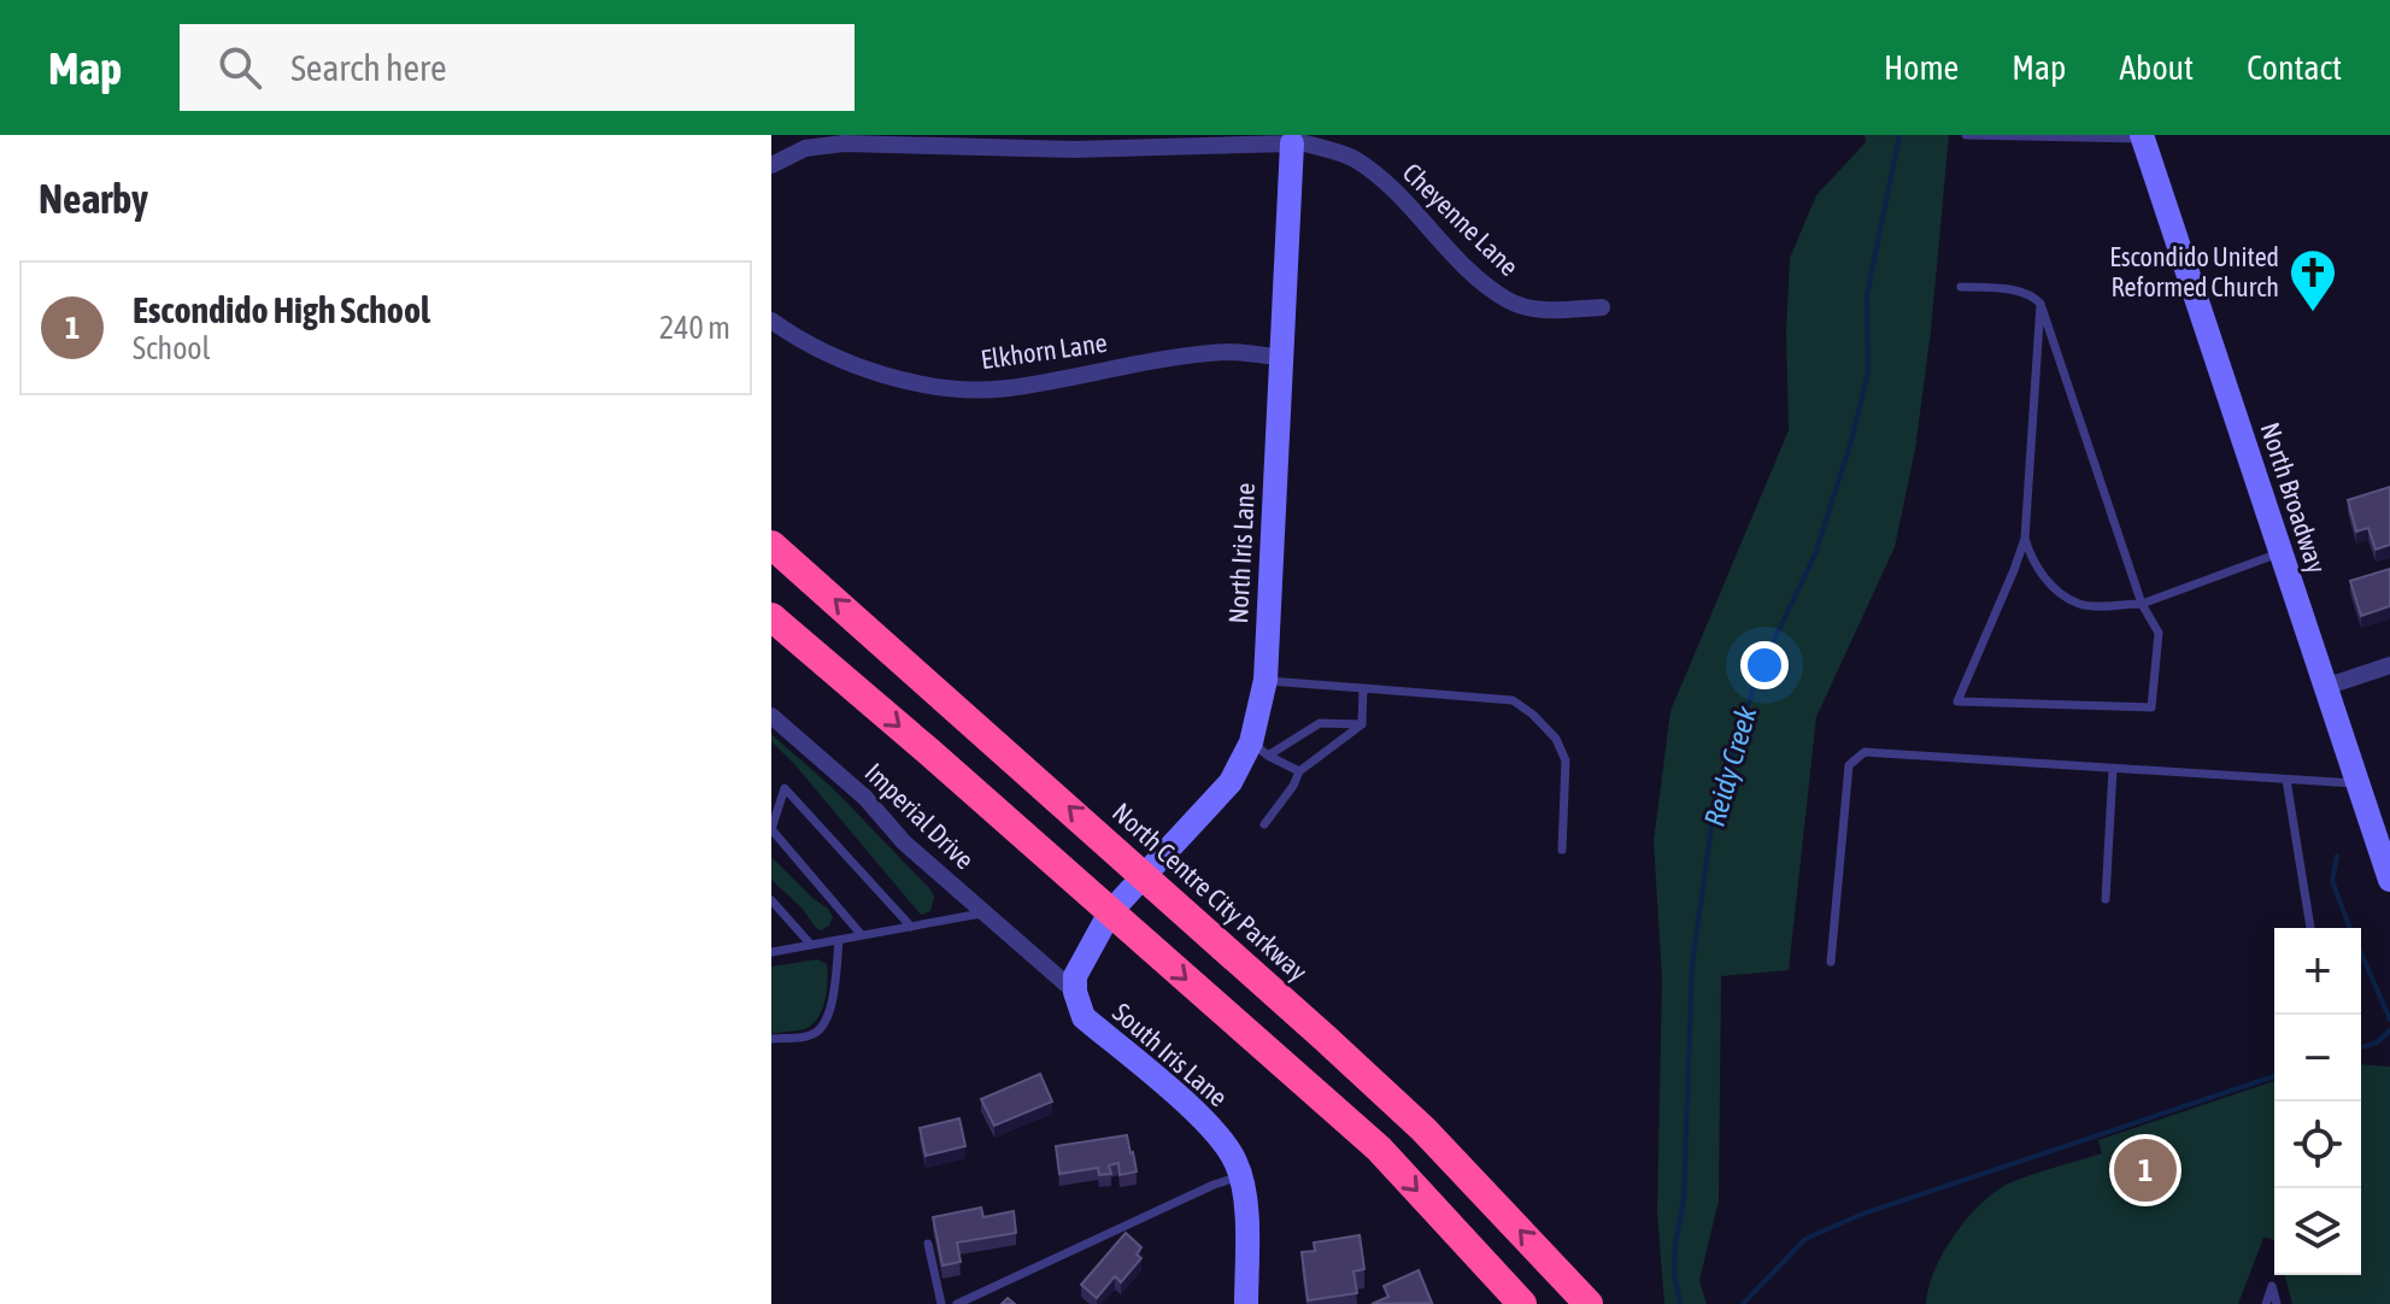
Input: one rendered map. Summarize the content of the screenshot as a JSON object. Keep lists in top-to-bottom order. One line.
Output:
{"streets":{"highway":["North Centre City Parkway"],"street":["Cheyenne Lane","Elkhorn Lane","North Broadway","North Iris Lane","Imperial Drive","South Iris Lane"]},"crossings":[["Cheyenne Lane","North Iris Lane"],["Elkhorn Lane","North Iris Lane"],["North Iris Lane","North Centre City Parkway"],["Imperial Drive","South Iris Lane"]],"water":["Reidy Creek"],"places":{"church":["Escondido United Reformed Church"]},"page":{"header":"Map","search":"Search here","nav":["Home","Map","About","Contact"],"heading":"Nearby","list":[{"mark":"1","name":"Escondido High School","note":"School","value":"240 m"}],"map_buttons":["+","−"],"pins":"1"}}
